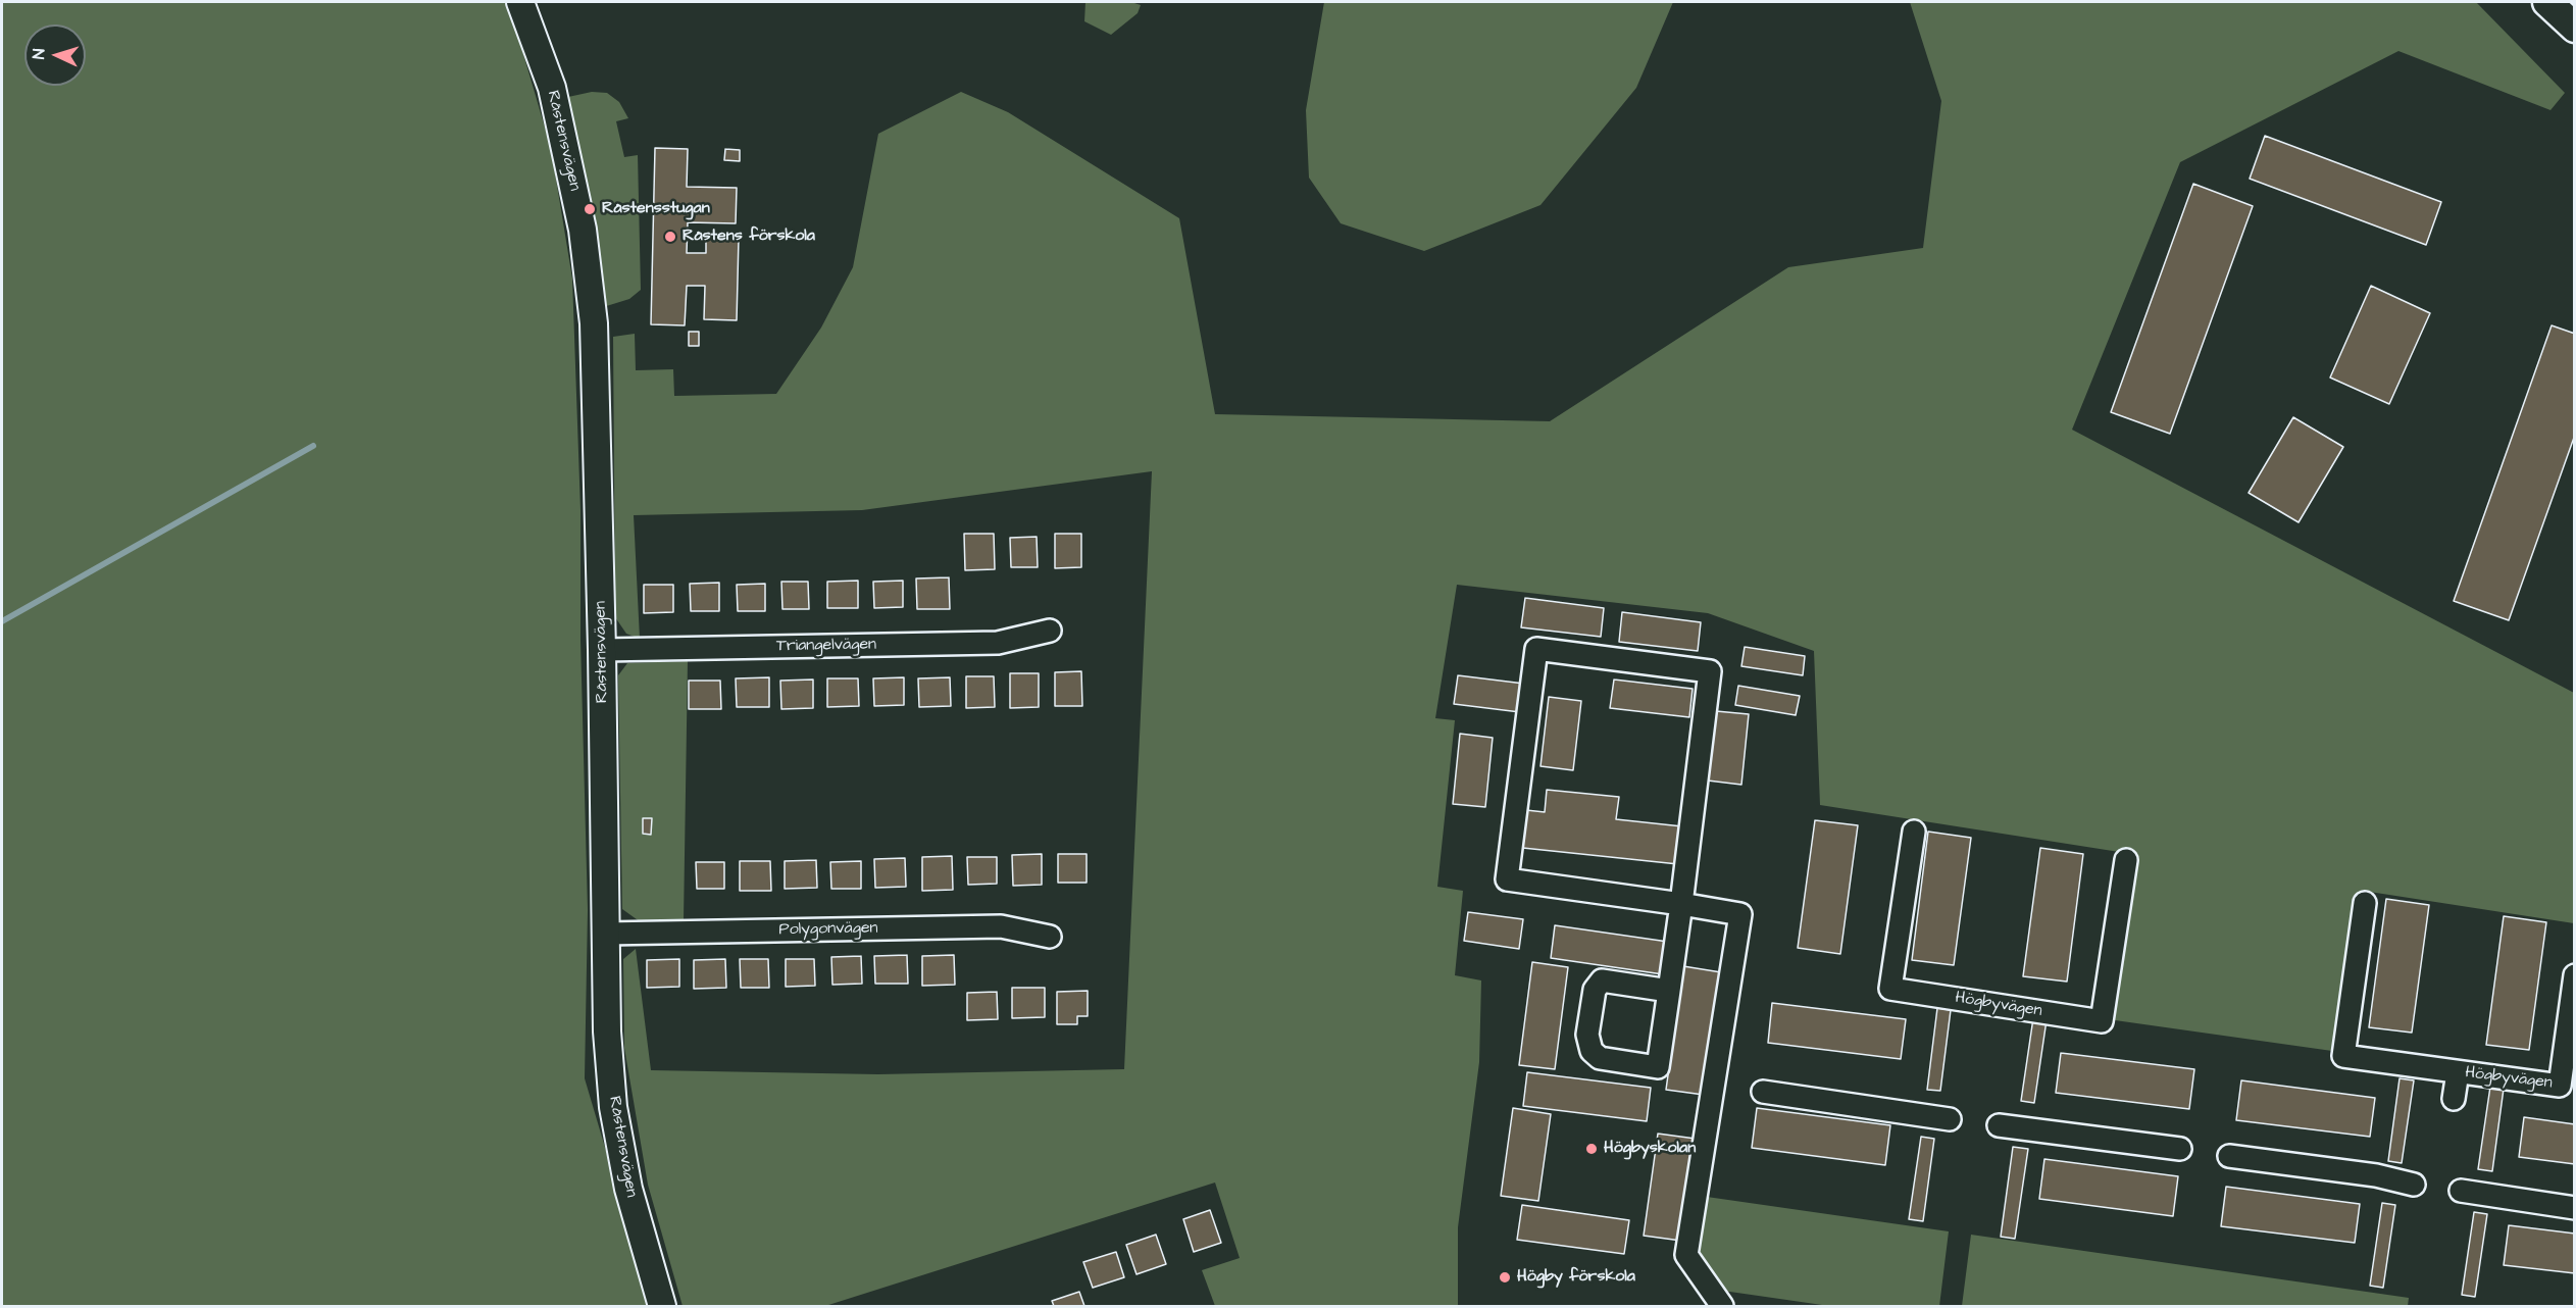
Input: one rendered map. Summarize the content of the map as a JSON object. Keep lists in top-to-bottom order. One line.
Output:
{"streets":{"street":["Råstensvägen","Triangelvägen","Polygonvägen","Högbyvägen"]},"crossings":[["Råstensvägen","Triangelvägen"],["Råstensvägen","Polygonvägen"]],"places":["Råstensstugan","Råstens förskola","Högbyskolan","Högby förskola"],"north":"left"}
